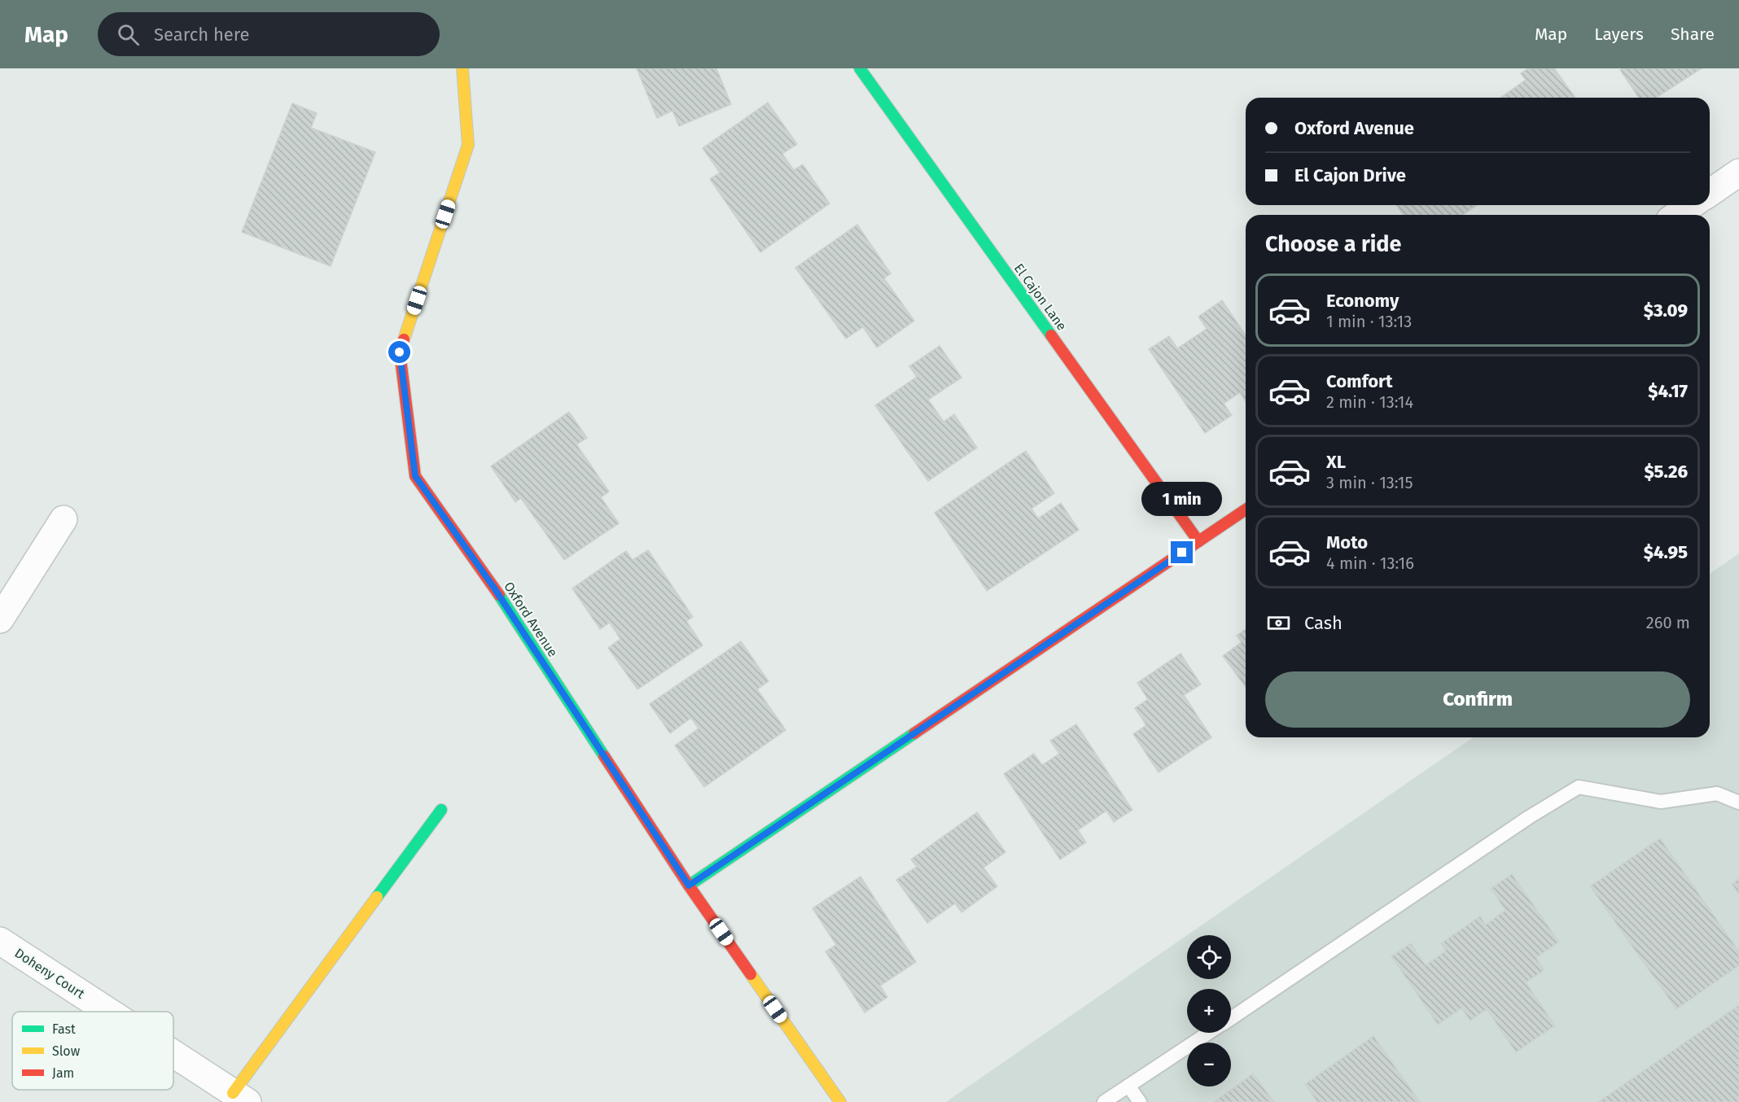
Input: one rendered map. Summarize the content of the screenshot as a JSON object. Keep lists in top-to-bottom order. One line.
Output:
{"streets":{"street":["El Cajon Lane","Oxford Avenue","Doheny Court"]},"legend":["Fast","Slow","Jam"],"page":{"header":"Map","search":"Search here","nav":["Map","Layers","Share"],"banner":["Oxford Avenue","El Cajon Drive"],"heading":"Choose a ride","list":[{"name":"Economy","note":"1 min · 13:13","value":"$3.09"},{"name":"Comfort","note":"2 min · 13:14","value":"$4.17"},{"name":"XL","note":"3 min · 13:15","value":"$5.26"},{"name":"Moto","note":"4 min · 13:16","value":"$4.95"}],"bubble":"1 min","pay":["Cash","260 m"],"buttons":"Confirm","map_buttons":["+","−"]}}
